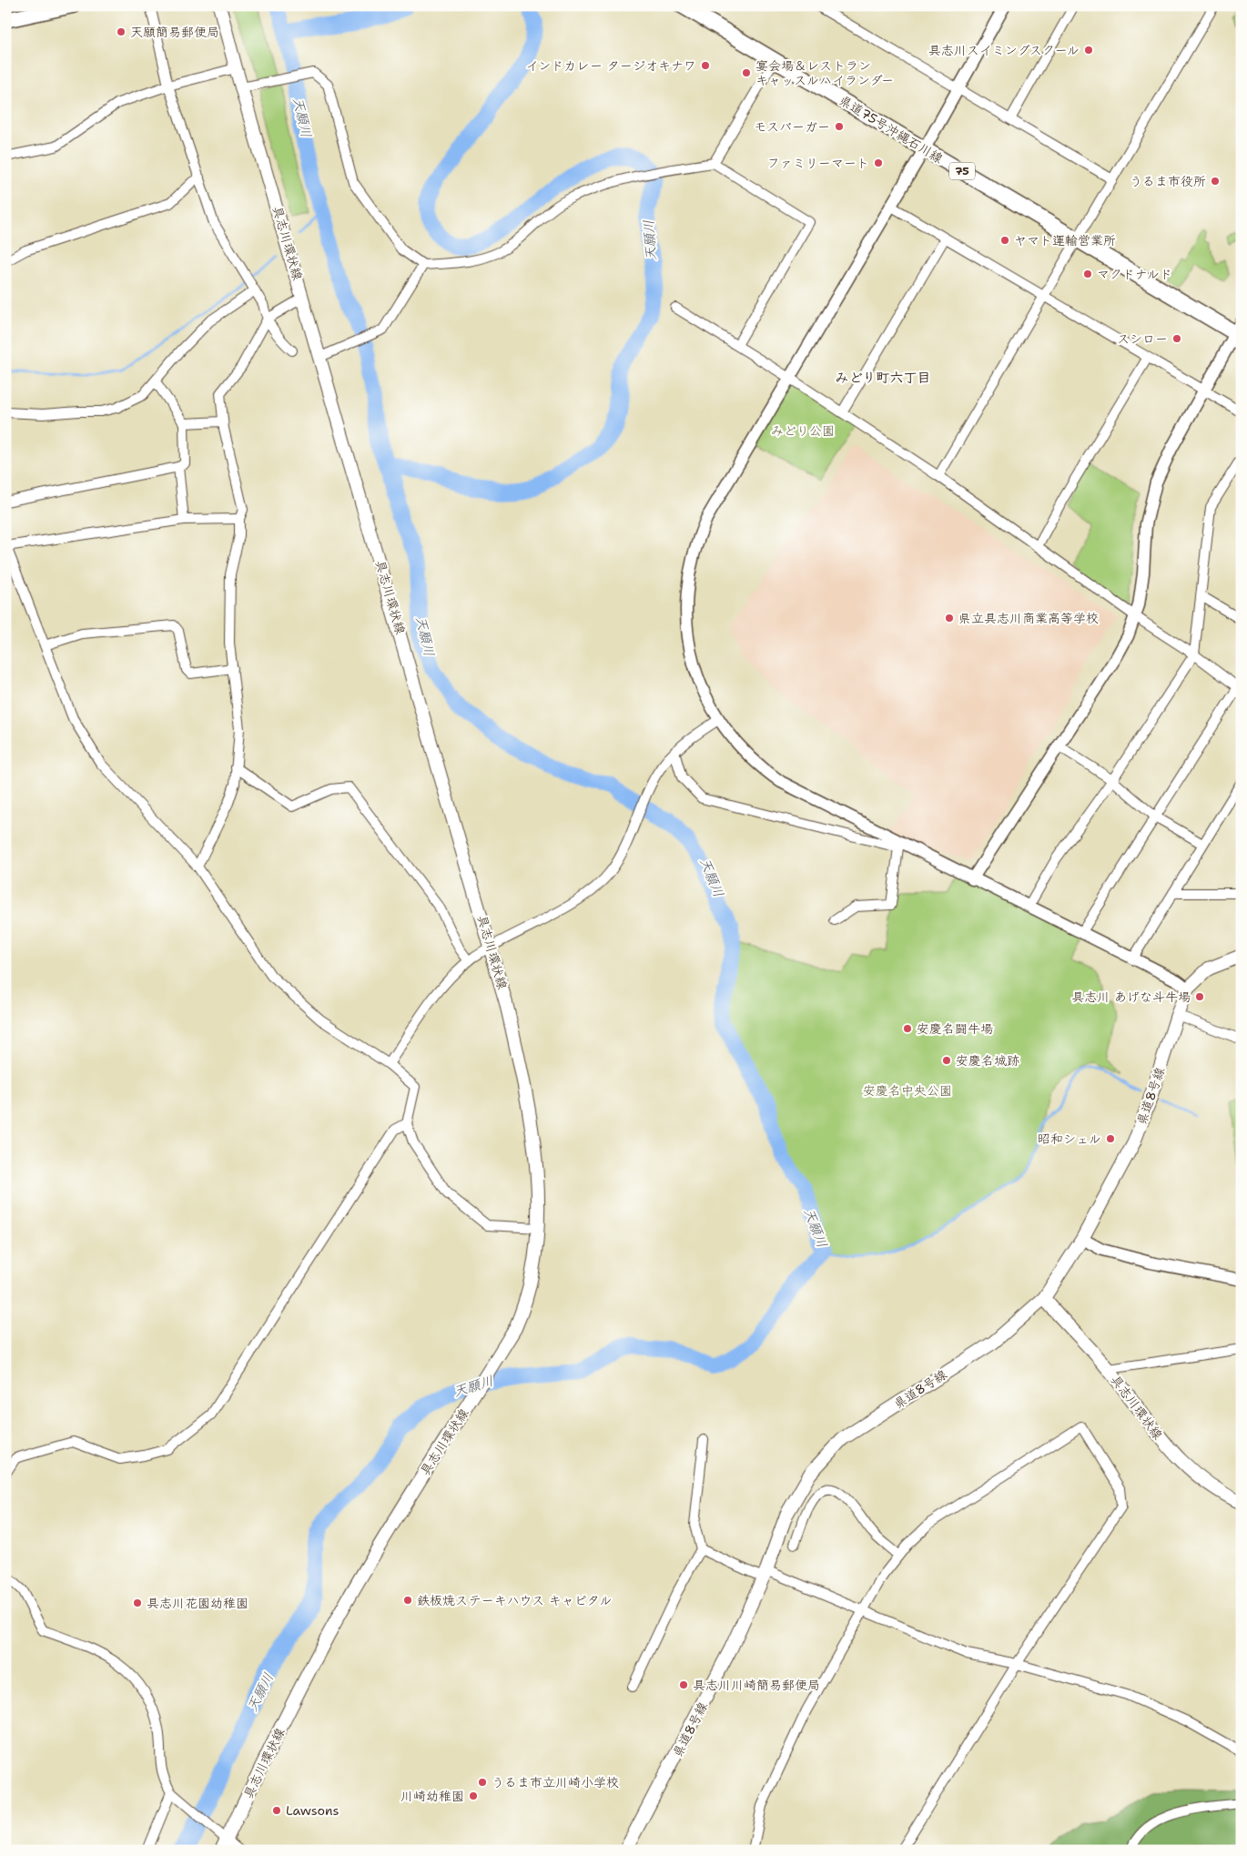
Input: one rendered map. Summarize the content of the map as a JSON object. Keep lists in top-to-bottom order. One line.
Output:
{"streets":{"main road":["県道75号沖縄石川線","75","具志川環状線","県道8号線"]},"crossings":[["具志川環状線","県道8号線"]],"districts":["みどり町六丁目"],"water":["天願川"],"parks":["みどり公園","安慶名中央公園"],"places":["天願簡易郵便局","具志川スイミングスクール","インドカレー タージオキナワ","宴会場＆レストラン キャッスルハイランダー","モスバーガー","ファミリーマート","うるま市役所","ヤマト運輸営業所","マクドナルド","スシロー","県立具志川商業高等学校","具志川 あげな斗牛場","安慶名闘牛場","安慶名城跡","昭和シェル","鉄板焼ステーキハウス キャピタル","具志川花園幼稚園","具志川川崎簡易郵便局","うるま市立川崎小学校","川崎幼稚園","Lawsons"]}
